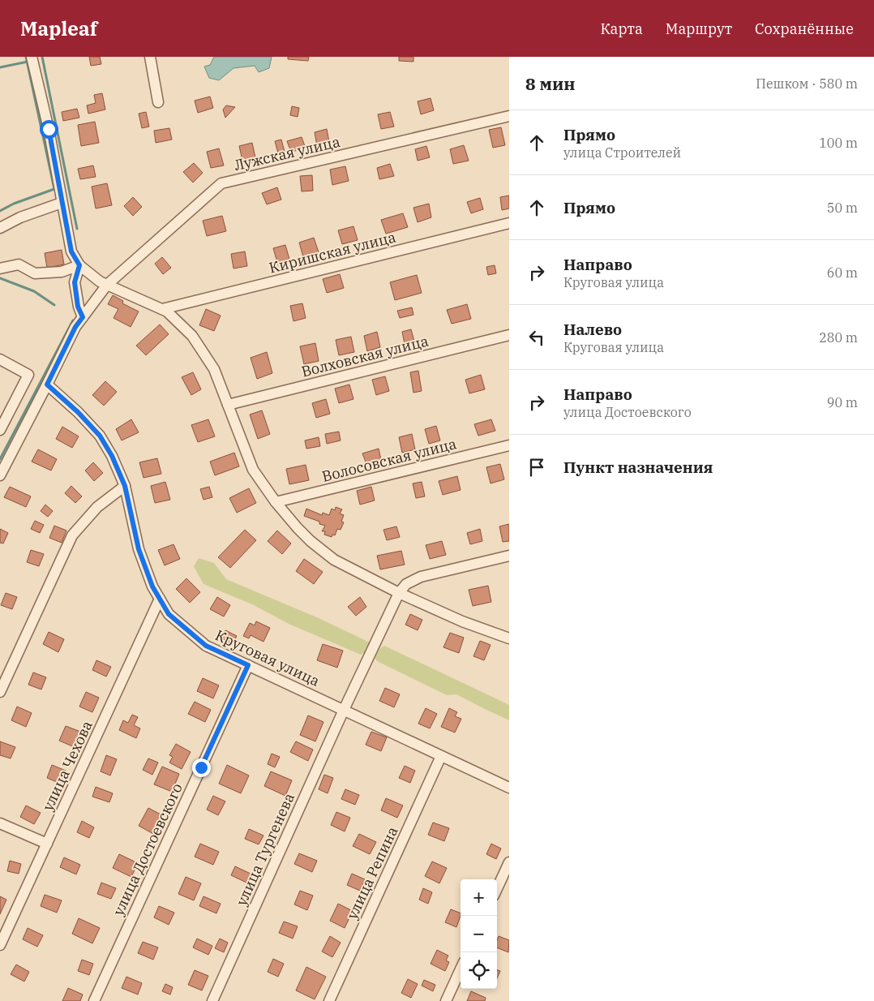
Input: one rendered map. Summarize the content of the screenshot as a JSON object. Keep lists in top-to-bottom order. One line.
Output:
{"streets":{"street":["Лужская улица","Киришская улица","Волховская улица","Волосовская улица","Круговая улица","улица Чехова","улица Достоевского","улица Тургенева","улица Репина"]},"crossings":[["Круговая улица","улица Чехова"],["Круговая улица","улица Достоевского"],["Круговая улица","улица Тургенева"],["Круговая улица","улица Репина"]],"page":{"header":"Mapleaf","nav":["Карта","Маршрут","Сохранённые"],"heading":["8 мин","Пешком · 580 m"],"list":[["Прямо","улица Строителей","100 m"],["Прямо","50 m"],["Направо","Круговая улица","60 m"],["Налево","Круговая улица","280 m"],["Направо","улица Достоевского","90 m"],"Пункт назначения"],"map_buttons":["+","−"]}}
